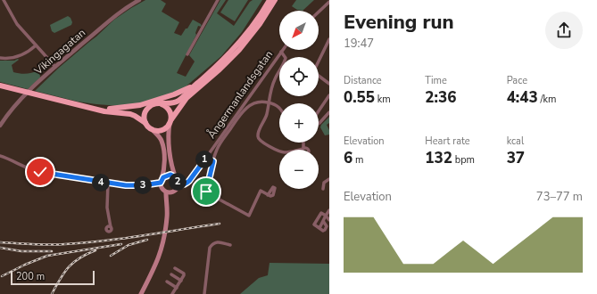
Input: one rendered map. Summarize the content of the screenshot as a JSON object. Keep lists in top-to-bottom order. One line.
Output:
{"streets":{"street":["Vikingagatan","Ångermanlandsgatan"]},"scale_bar":"200 m","north":"bottom left","page":{"heading":["Evening run","19:47"],"map_buttons":["+","−"],"stats":[["Distance","0.55 km"],["Time","2:36"],["Pace","4:43 /km"],["Elevation","6 m"],["Heart rate","132 bpm"],["kcal","37"]],"pins":["1","2","4","3"],"chart":["Elevation","73–77 m"],"scale":"200 m"}}
